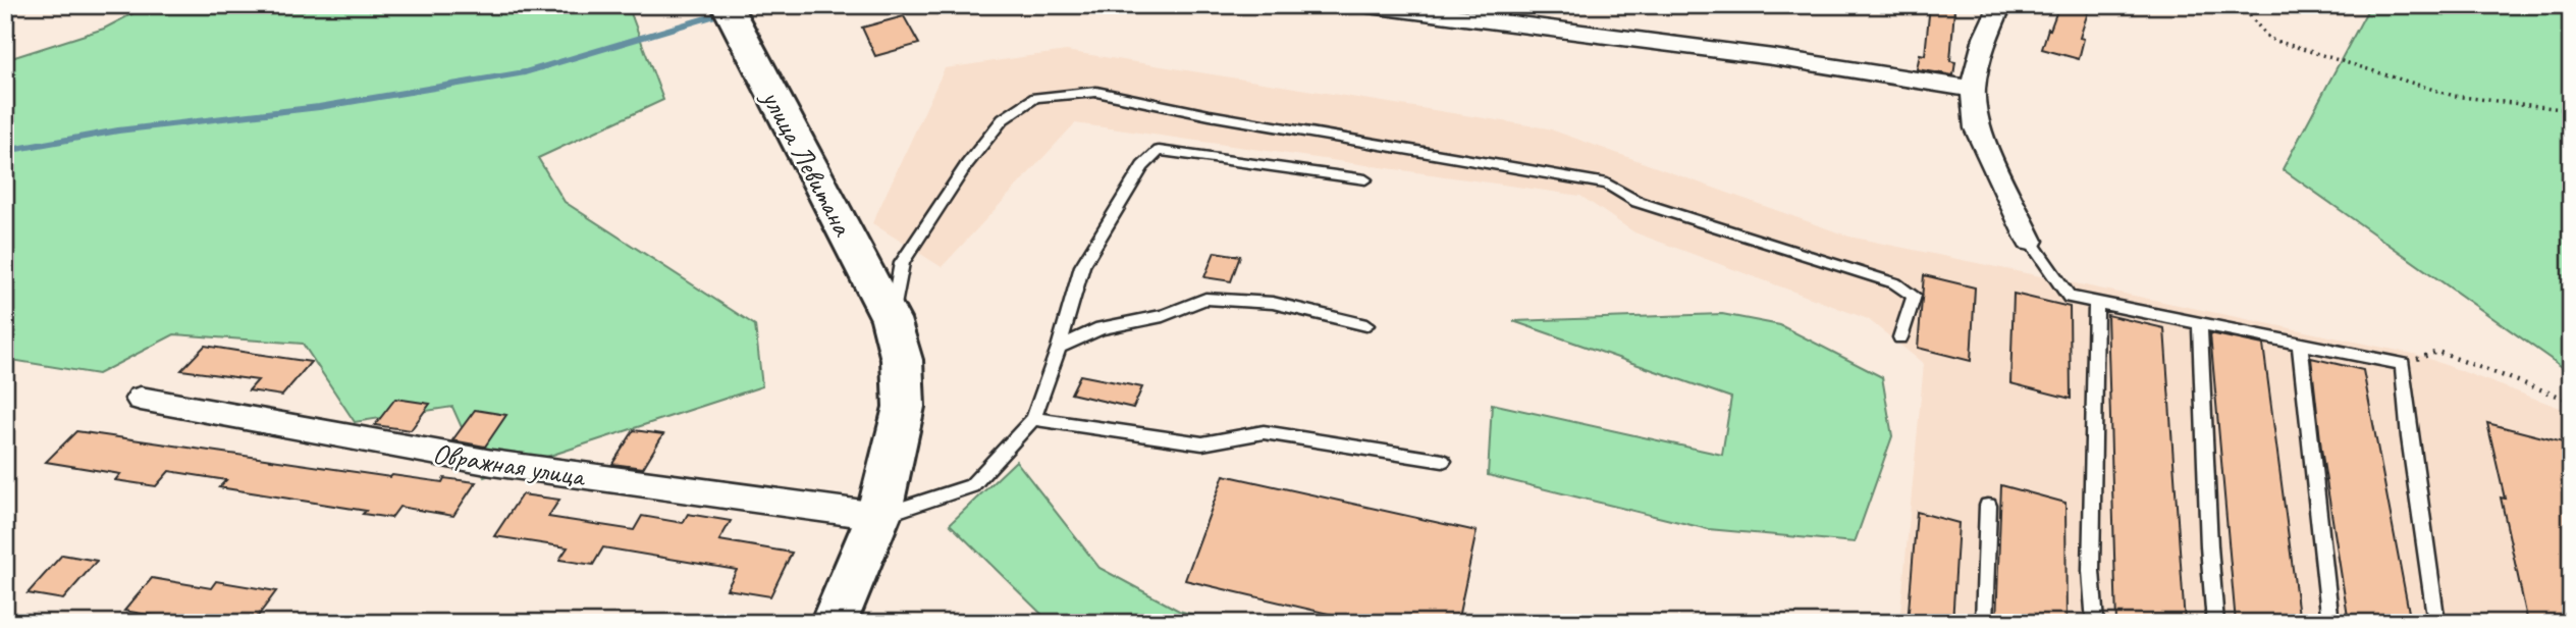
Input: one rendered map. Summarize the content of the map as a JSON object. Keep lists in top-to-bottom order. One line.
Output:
{"streets":{"main road":["улица Левитана"],"street":["Овражная улица"]},"crossings":[["улица Левитана","Овражная улица"]]}
